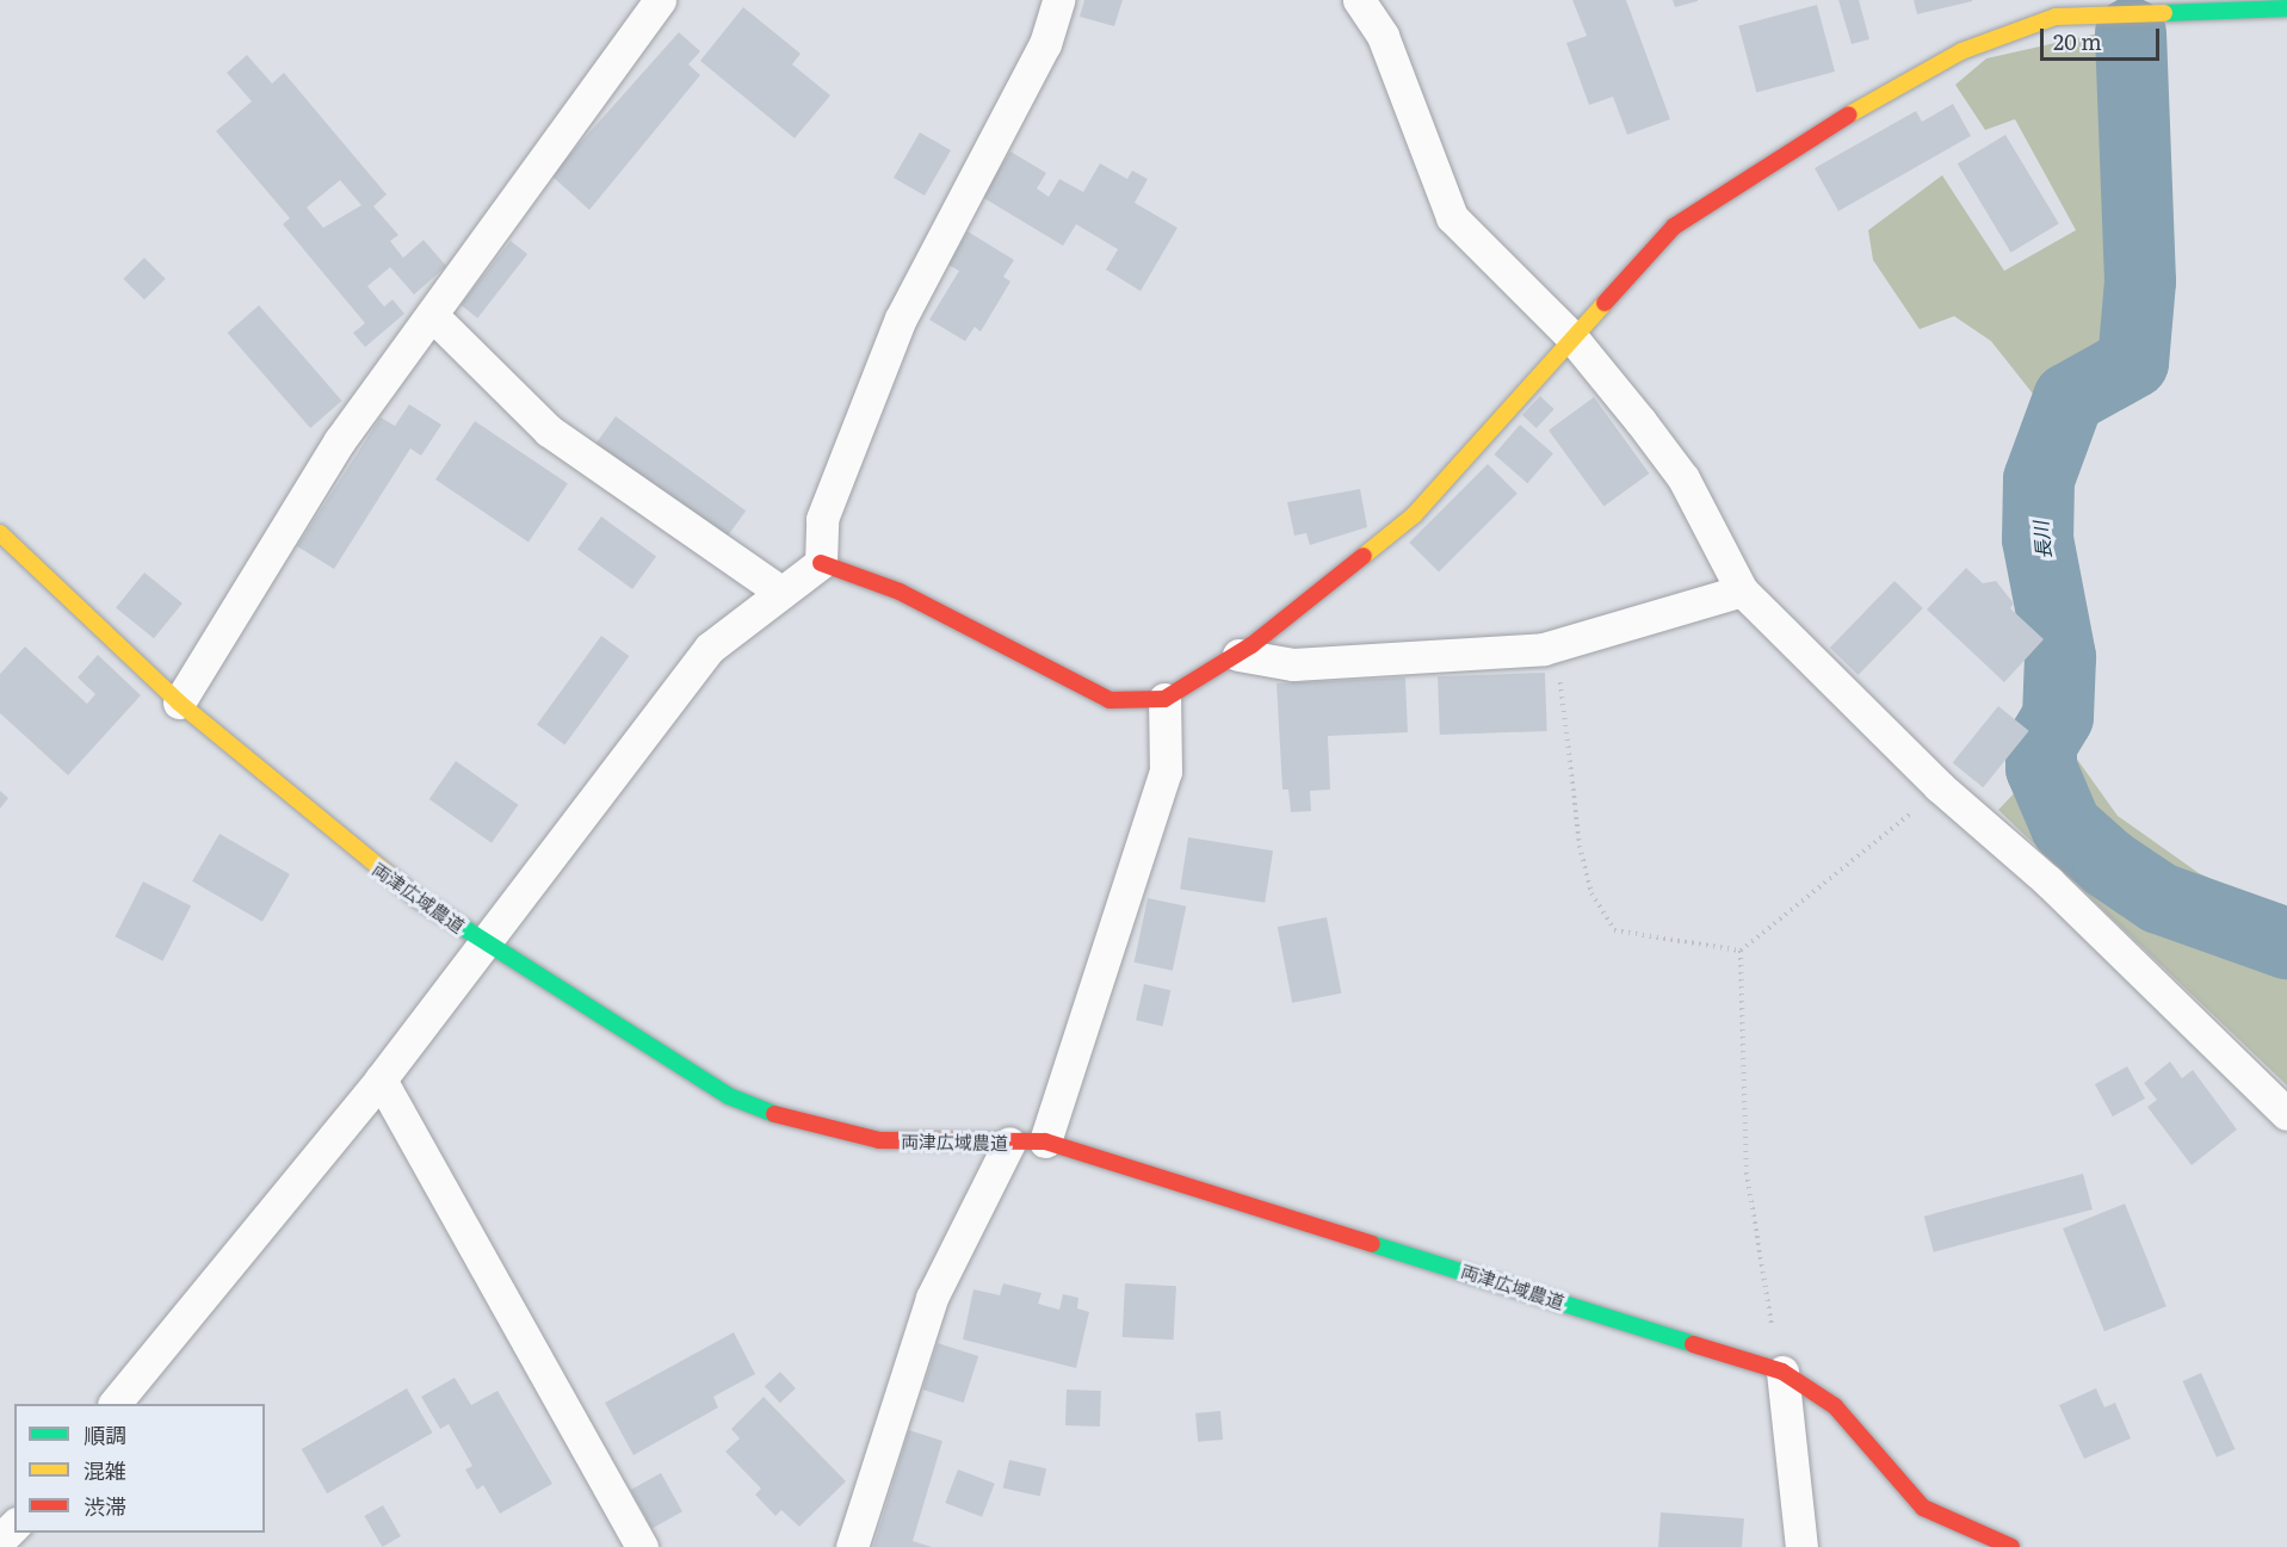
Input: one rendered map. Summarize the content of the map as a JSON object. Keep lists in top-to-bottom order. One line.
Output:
{"streets":{"street":["両津広域農道"]},"water":["長川"],"legend":["順調","混雑","渋滞"],"scale_bar":"20 m"}
